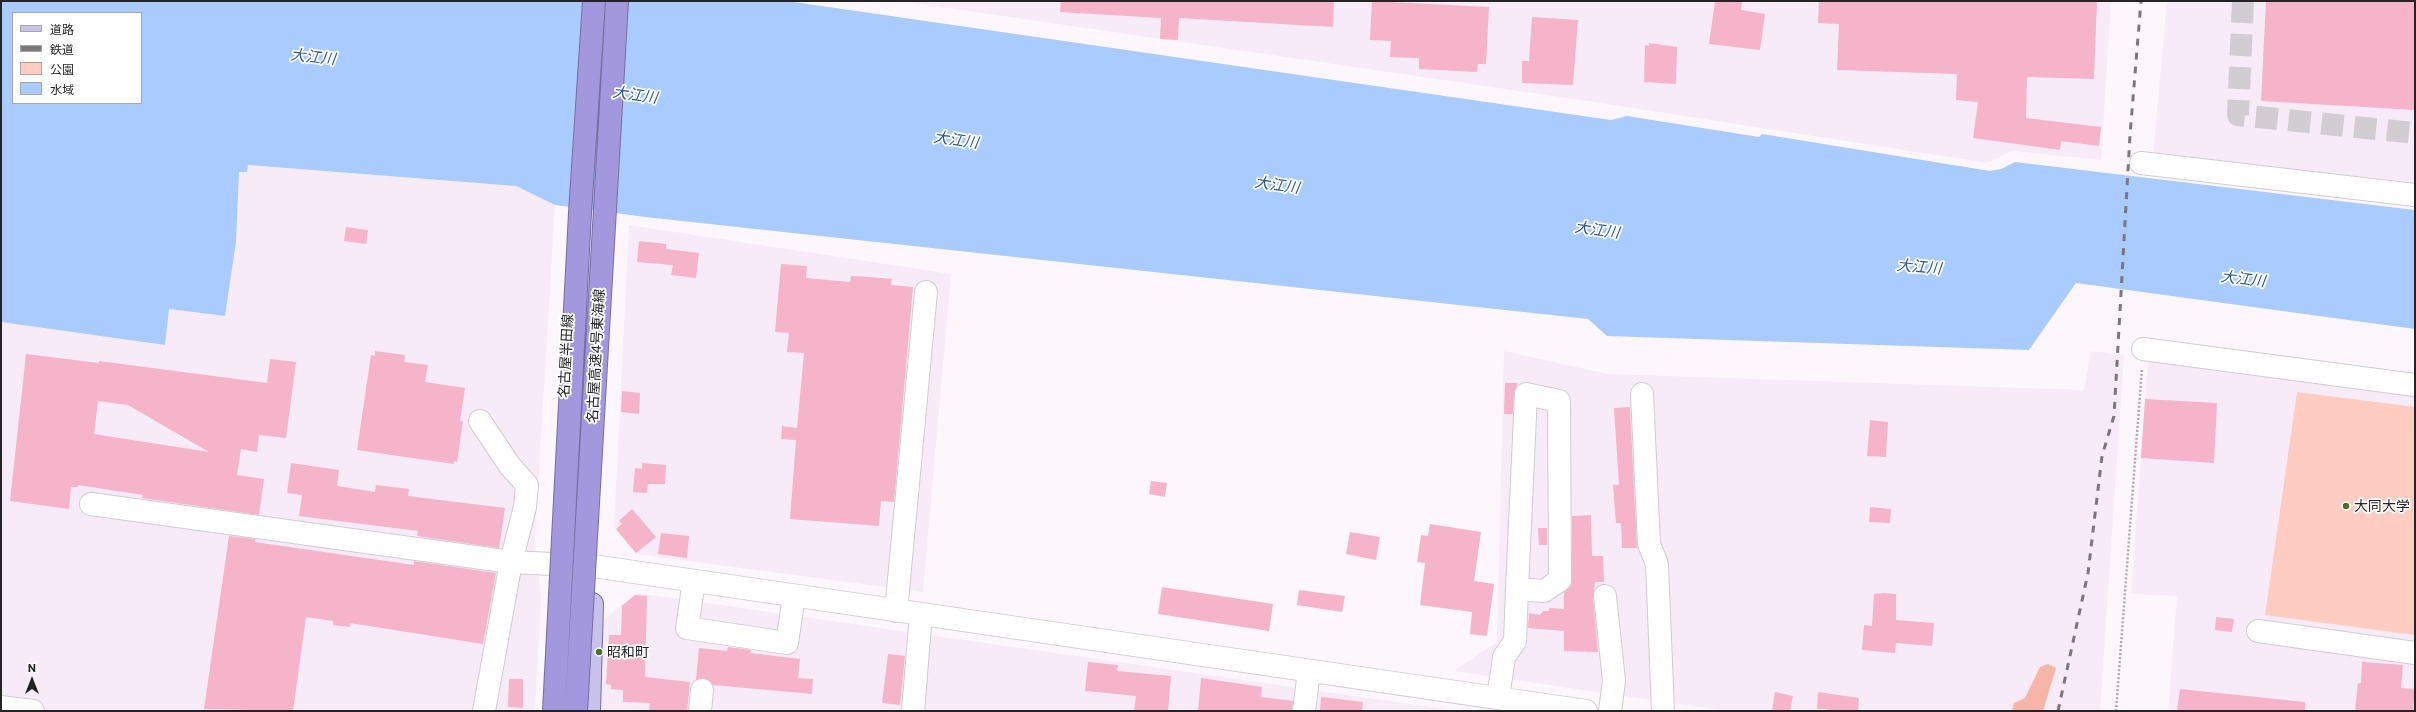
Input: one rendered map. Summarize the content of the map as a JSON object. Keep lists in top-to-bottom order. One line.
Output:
{"streets":{"highway":["名古屋高速4号東海線"],"main road":["名古屋半田線"]},"water":["大江川"],"places":["大同大学","昭和町"],"legend":["道路","鉄道","公園","水域"],"north":"top"}
